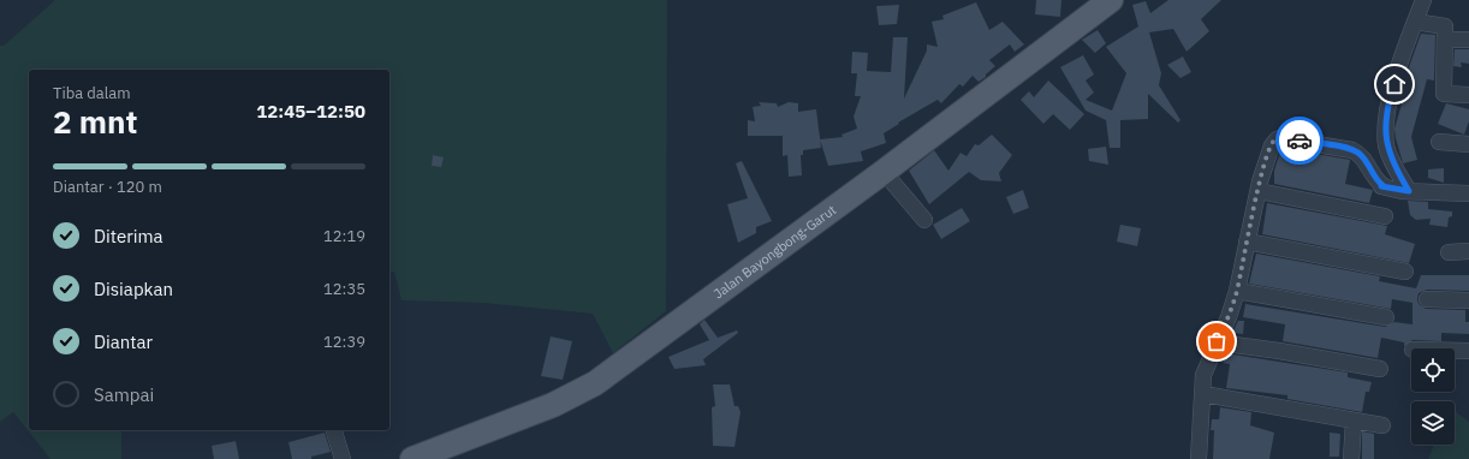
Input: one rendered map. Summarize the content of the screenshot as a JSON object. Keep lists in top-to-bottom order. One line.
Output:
{"streets":{"main road":["Jalan Bayongbong-Garut"]},"page":{"heading":["2 mnt","Tiba dalam","12:45–12:50"],"bar":"Diantar · 120 m","list":[["Diterima","12:19"],["Disiapkan","12:35"],["Diantar","12:39"],"Sampai"]}}
